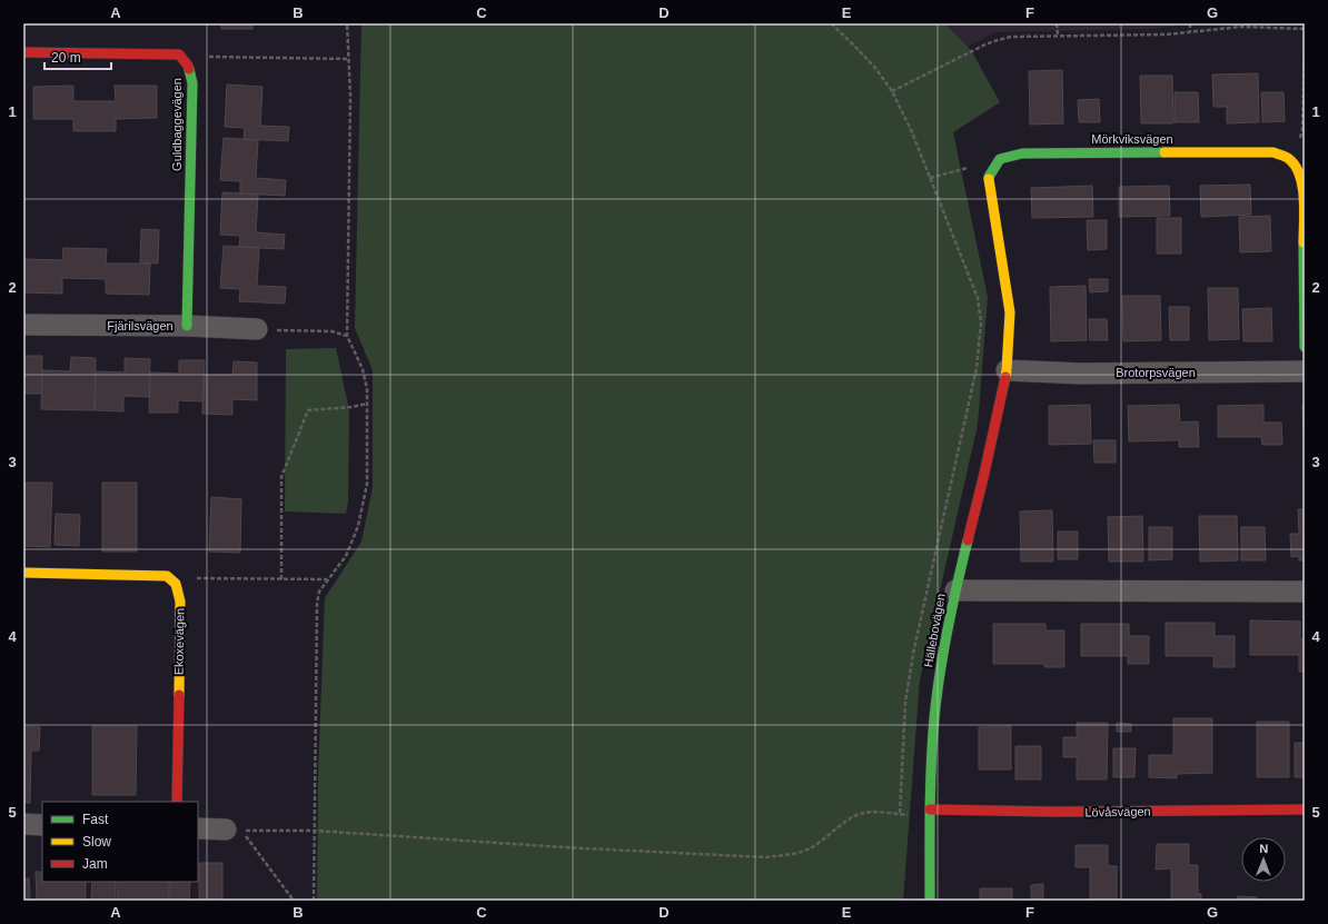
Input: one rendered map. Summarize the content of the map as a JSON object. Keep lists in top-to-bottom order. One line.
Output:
{"streets":{"street":["Guldbaggevägen","Mörkviksvägen","Fjärilsvägen","Brotorpsvägen","Hällebovägen","Ekoxevägen","Lövåsvägen"]},"crossings":[["Guldbaggevägen","Fjärilsvägen"],["Brotorpsvägen","Hällebovägen"],["Hällebovägen","Lövåsvägen"]],"legend":["Fast","Slow","Jam"],"scale_bar":"20 m","north":"top","grid":{"columns":["A","B","C","D","E","F","G"],"rows":["1","2","3","4","5"]}}
